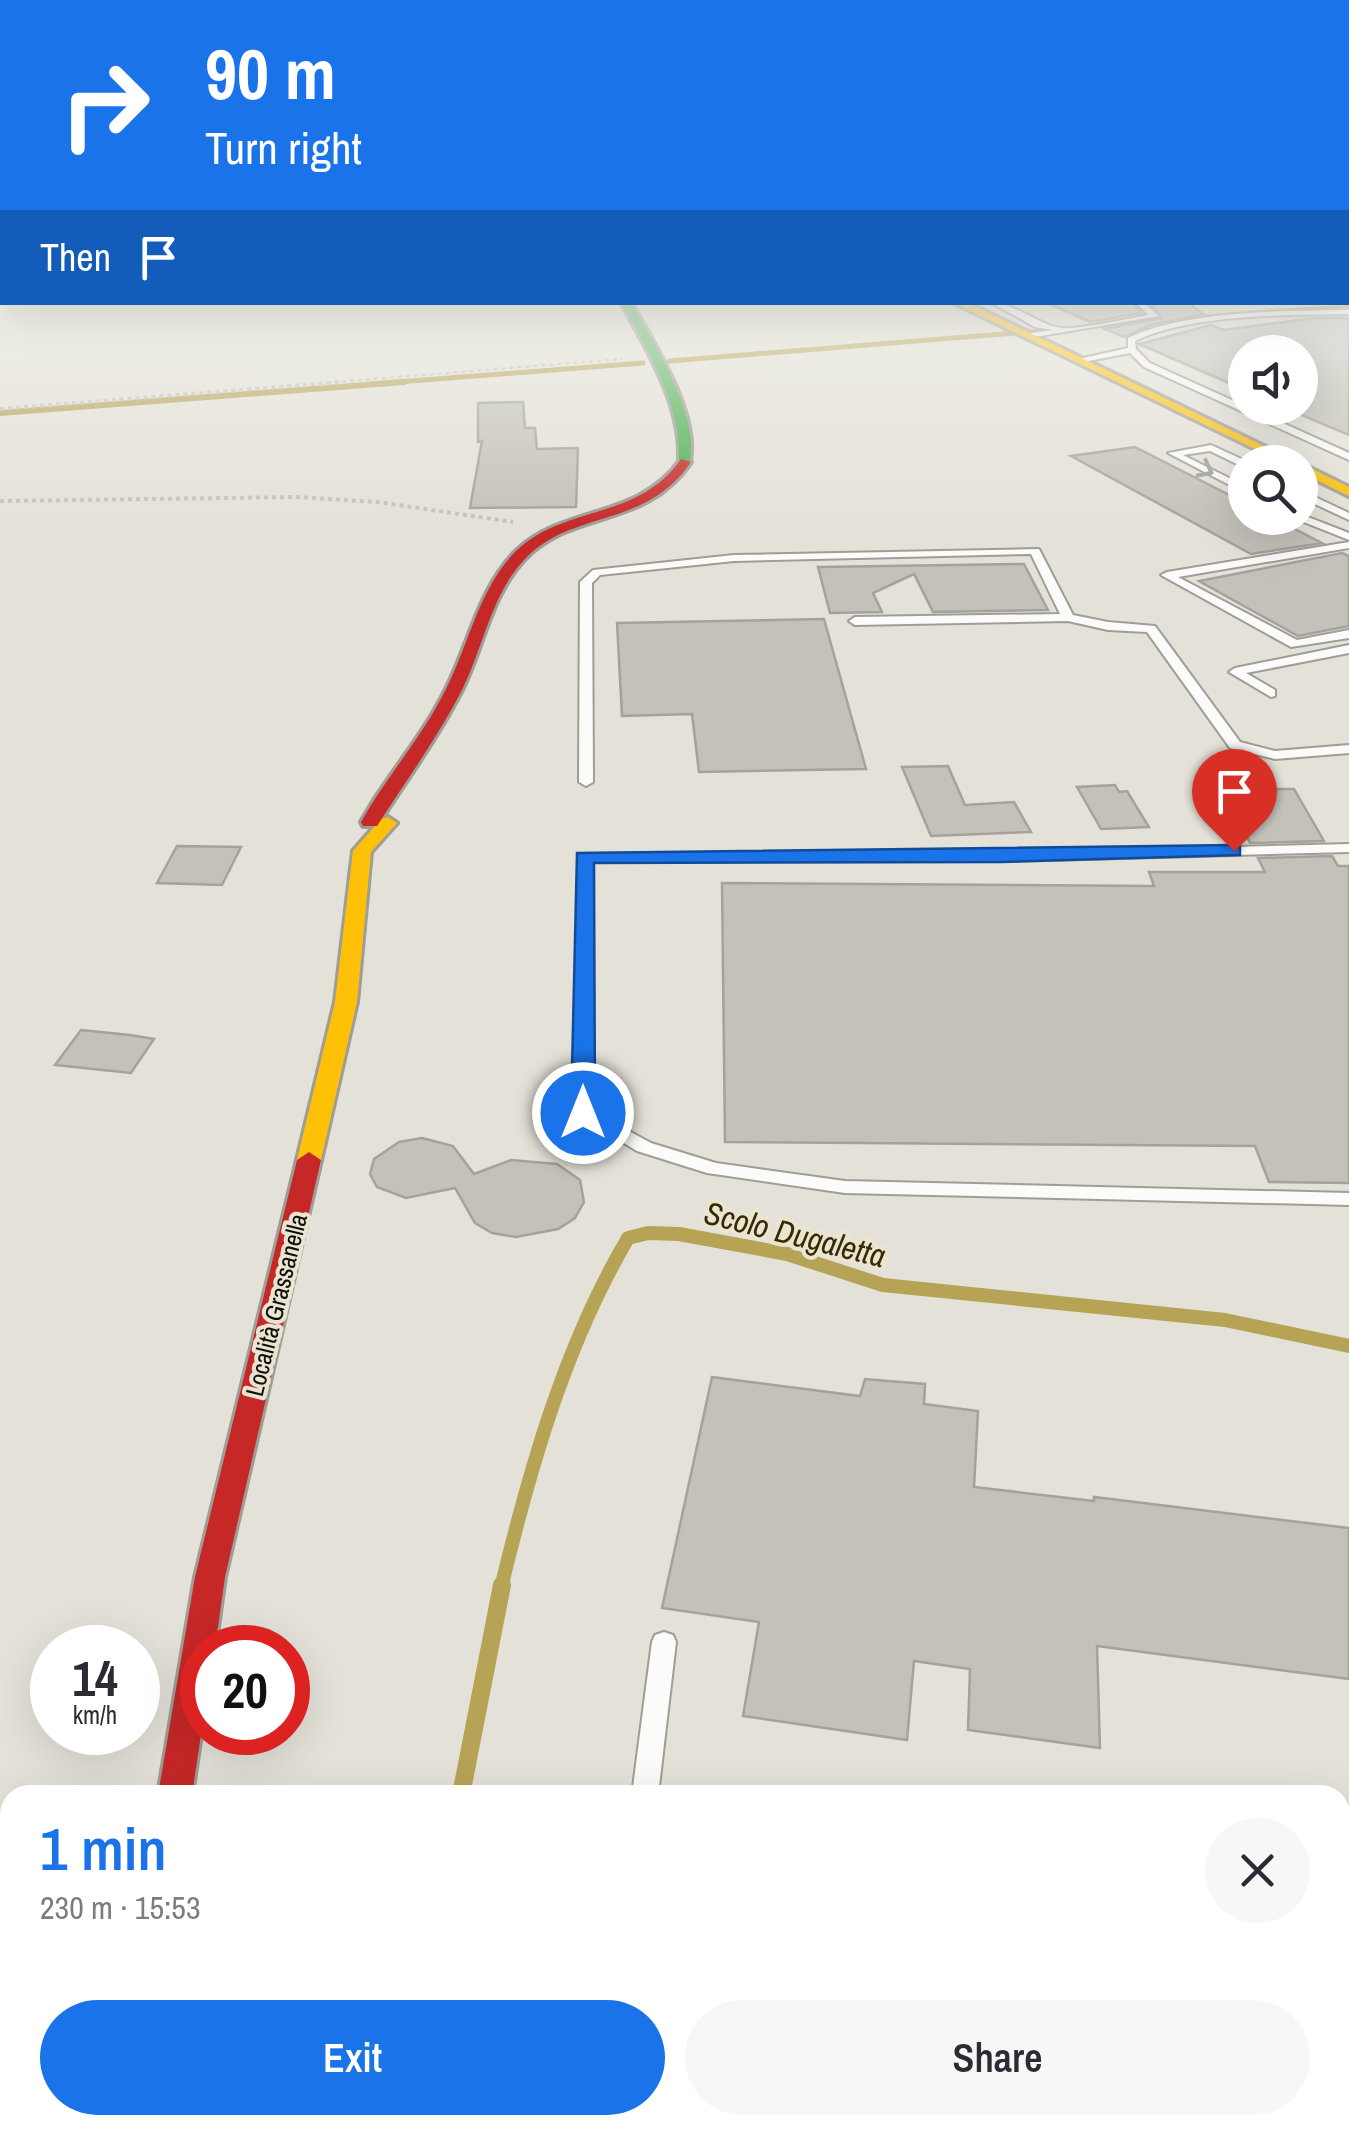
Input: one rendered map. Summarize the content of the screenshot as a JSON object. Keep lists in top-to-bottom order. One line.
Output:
{"streets":{"street":["Località Grassanella"]},"water":["Scolo Dugaletta"],"page":{"turn":["90 m","Turn right"],"then":"Then","speed":"14 km/h","limit":"20","heading":["1 min","230 m · 15:53"],"buttons":["Exit","Share"]}}
